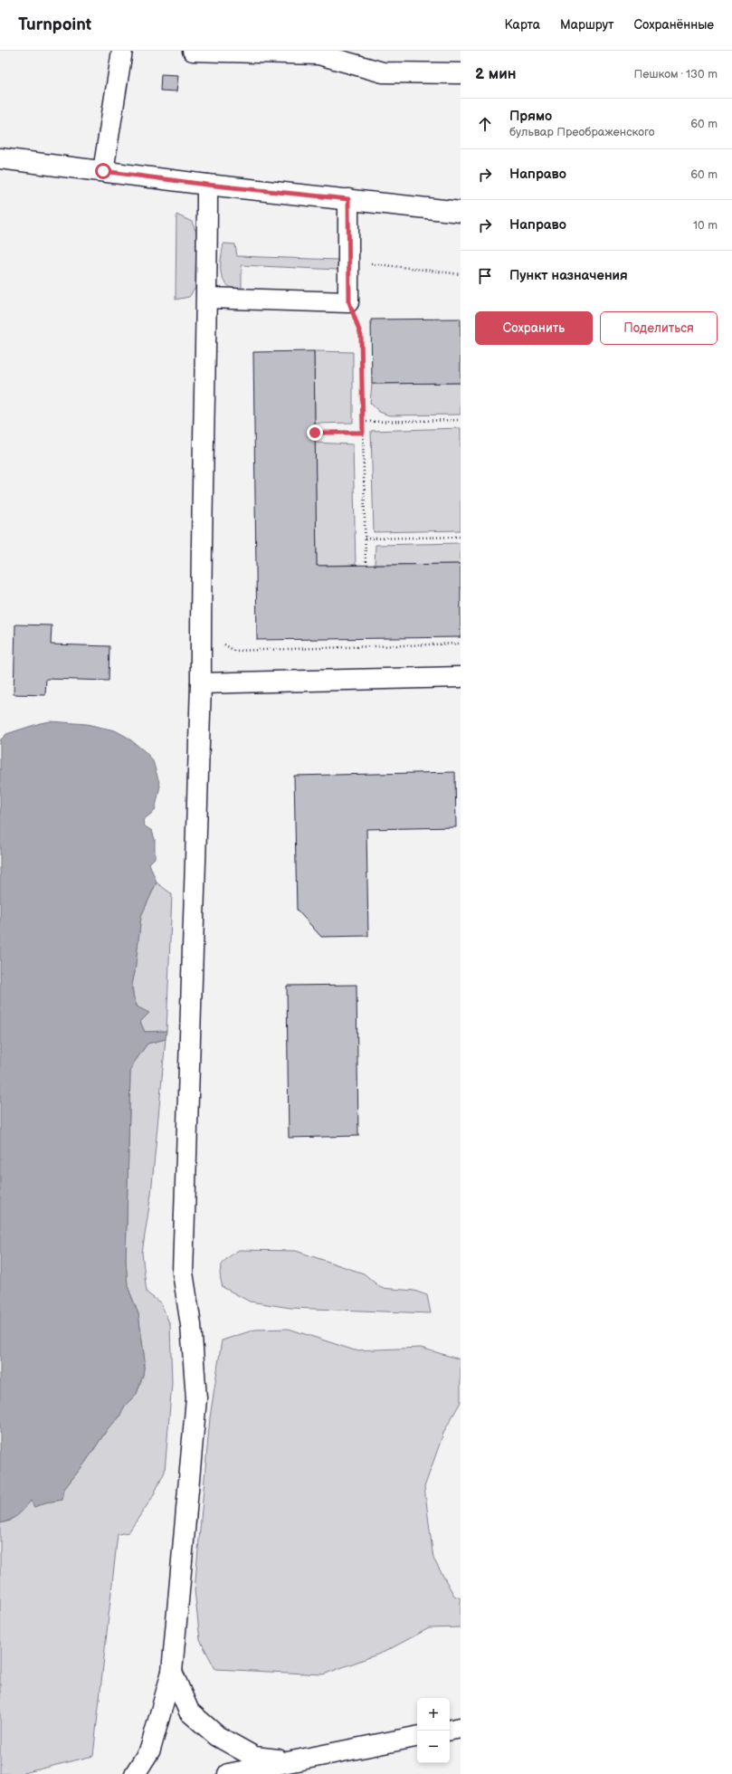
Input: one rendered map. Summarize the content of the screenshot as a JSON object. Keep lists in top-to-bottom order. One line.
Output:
{"page":{"header":"Turnpoint","nav":["Карта","Маршрут","Сохранённые"],"heading":["2 мин","Пешком · 130 m"],"list":[["Прямо","бульвар Преображенского","60 m"],["Направо","60 m"],["Направо","10 m"],"Пункт назначения"],"buttons":["Сохранить","Поделиться"],"map_buttons":["+","−"]}}
